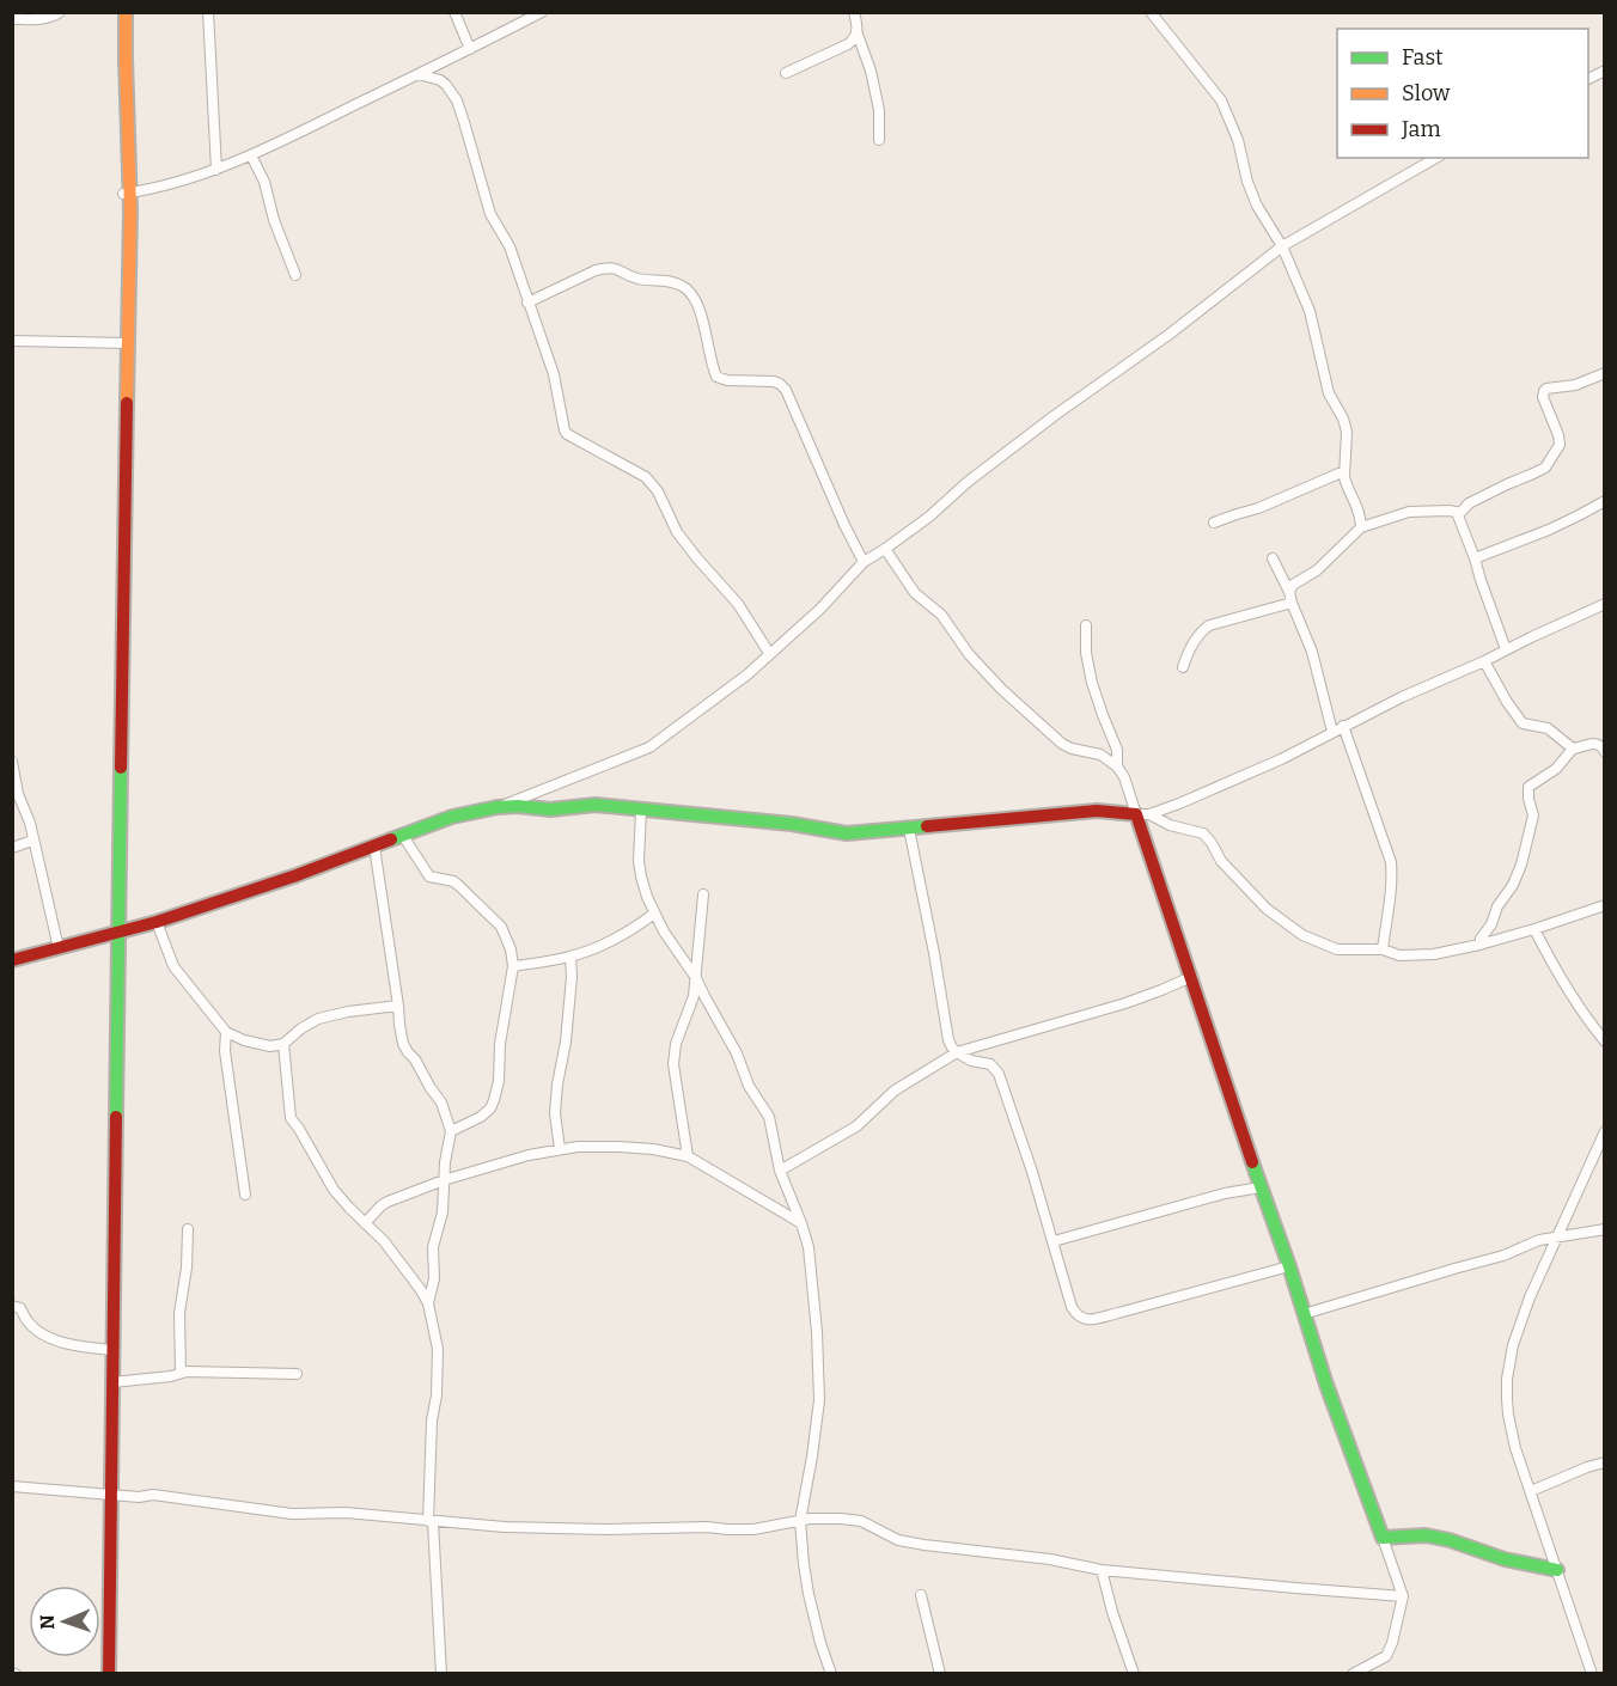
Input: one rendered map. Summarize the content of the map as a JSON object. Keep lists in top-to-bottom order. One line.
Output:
{"legend":["Fast","Slow","Jam"],"north":"left"}
